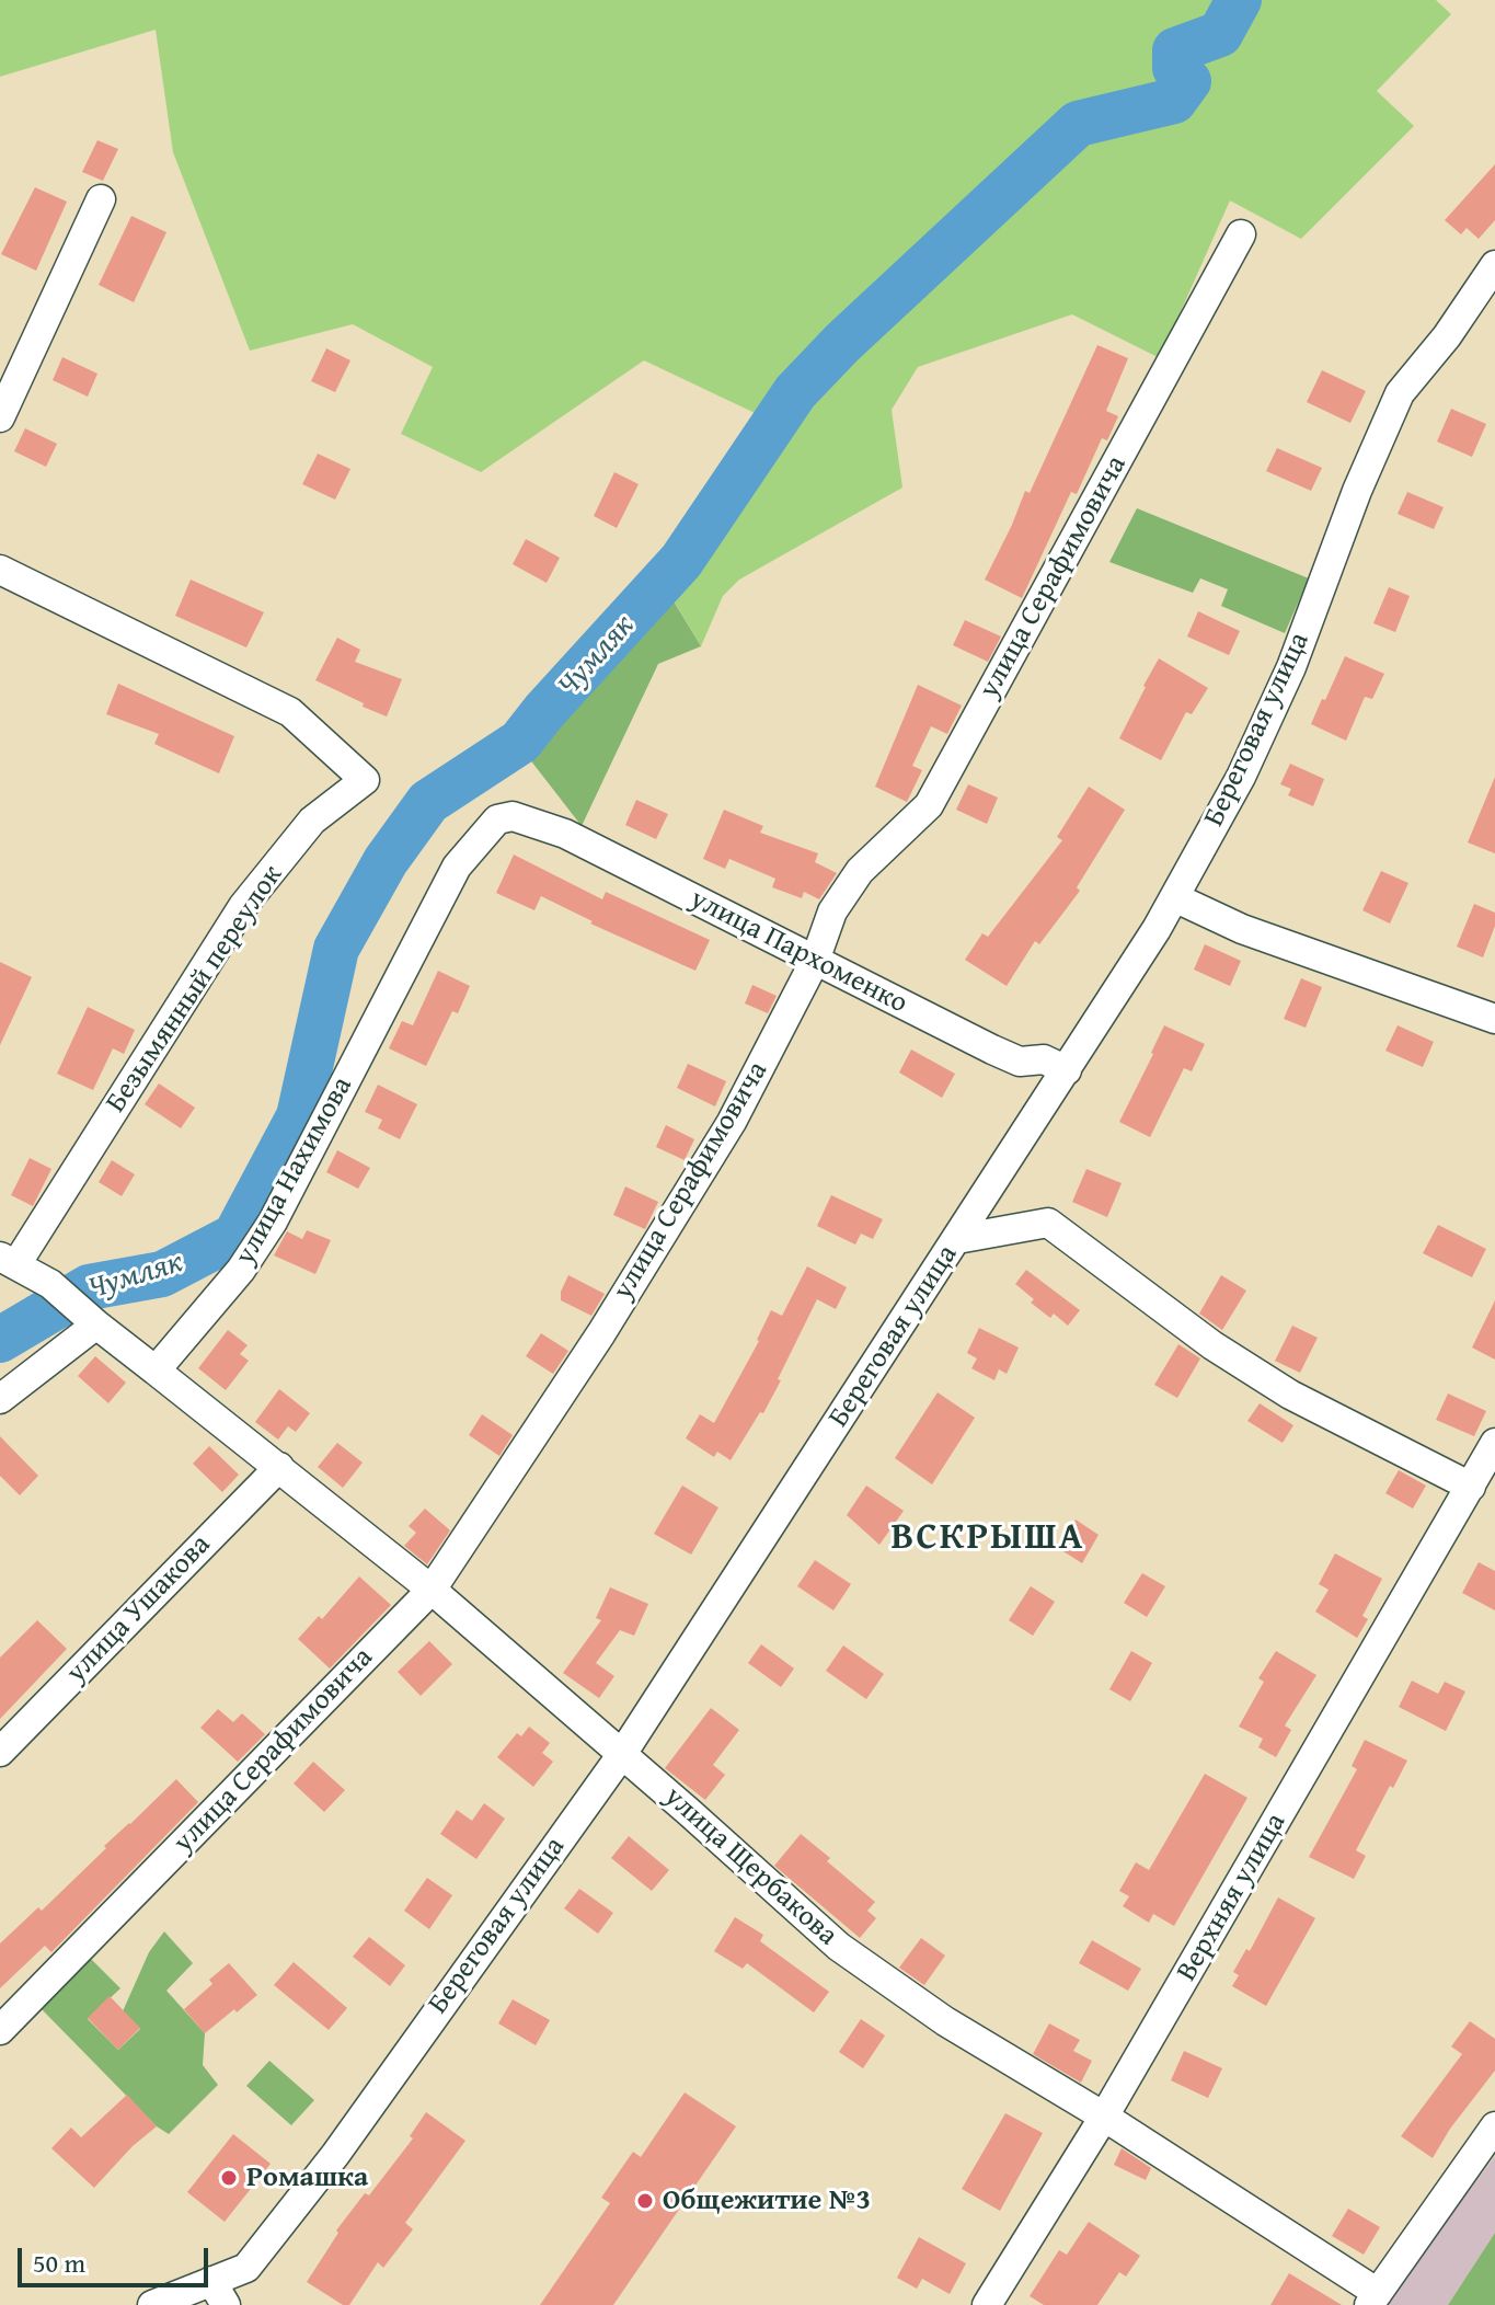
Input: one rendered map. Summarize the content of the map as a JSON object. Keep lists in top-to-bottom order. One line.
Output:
{"streets":{"street":["улица Серафимовича","Береговая улица","улица Пархоменко","Безымянный переулок","улица Нахимова","улица Ушакова","улица Щербакова","Верхняя улица"]},"crossings":[["улица Серафимовича","улица Пархоменко"],["улица Серафимовича","улица Щербакова"],["Береговая улица","улица Пархоменко"],["Береговая улица","улица Щербакова"],["улица Пархоменко","улица Нахимова"],["улица Нахимова","улица Щербакова"],["улица Ушакова","улица Щербакова"],["улица Щербакова","Верхняя улица"]],"districts":["ВСКРЫША"],"water":["Чумляк"],"places":["Ромашка","Общежитие №3"],"scale_bar":"50 m"}
